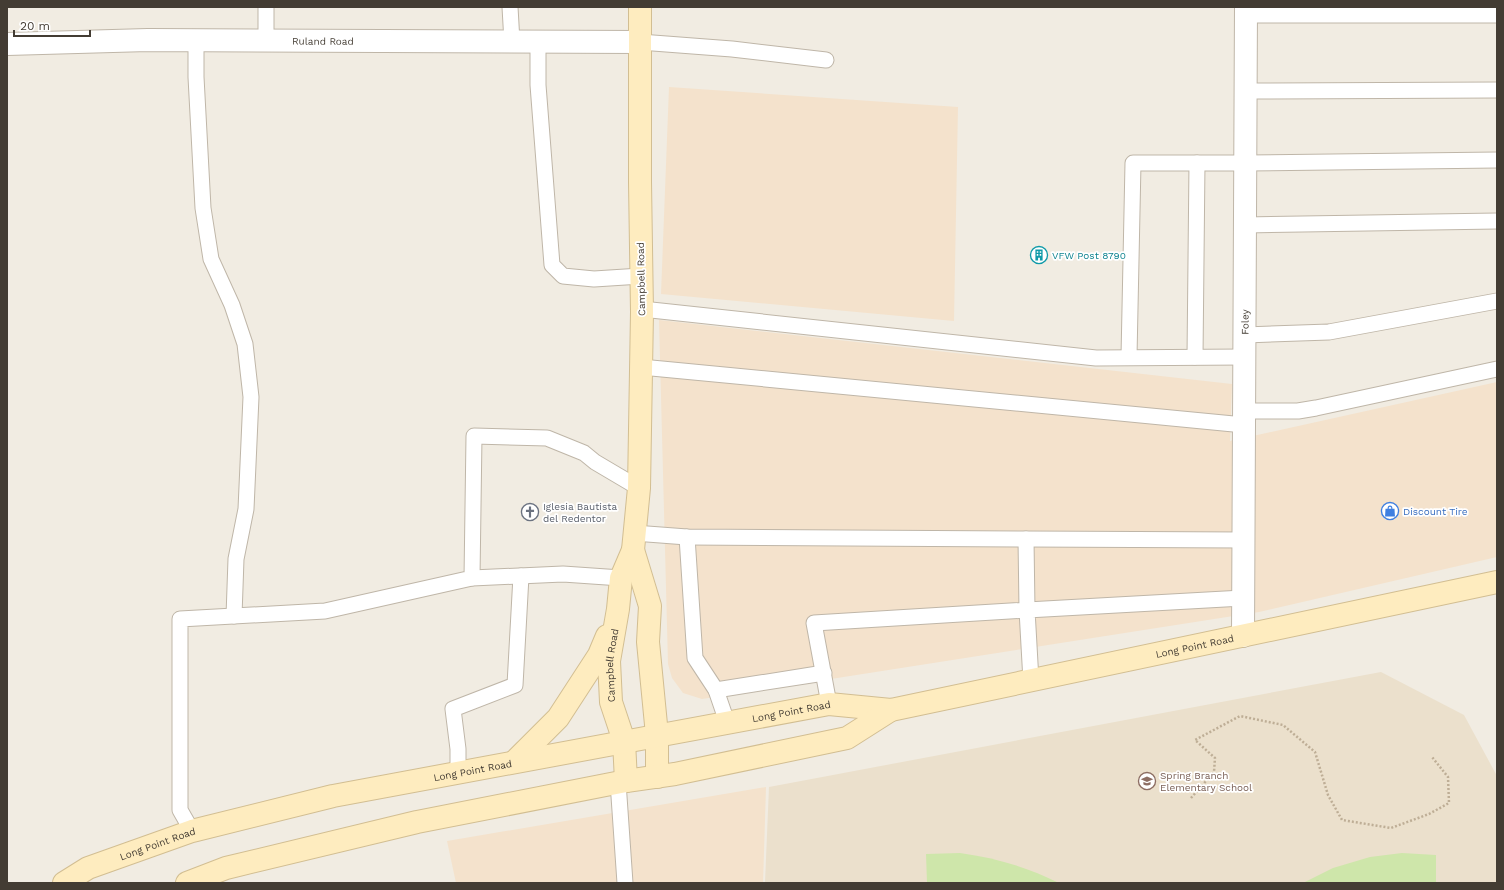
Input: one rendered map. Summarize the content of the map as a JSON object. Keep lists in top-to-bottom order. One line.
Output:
{"streets":{"main road":["Campbell Road","Long Point Road"],"street":["Ruland Road","Foley"]},"crossings":[["Ruland Road","Campbell Road"],["Campbell Road","Long Point Road"],["Foley","Long Point Road"]],"places":{"building":["VFW Post 8790"],"shop":["Discount Tire"],"church":["Iglesia Bautista del Redentor"],"school or university":["Spring Branch Elementary School"]},"scale_bar":"20 m"}
